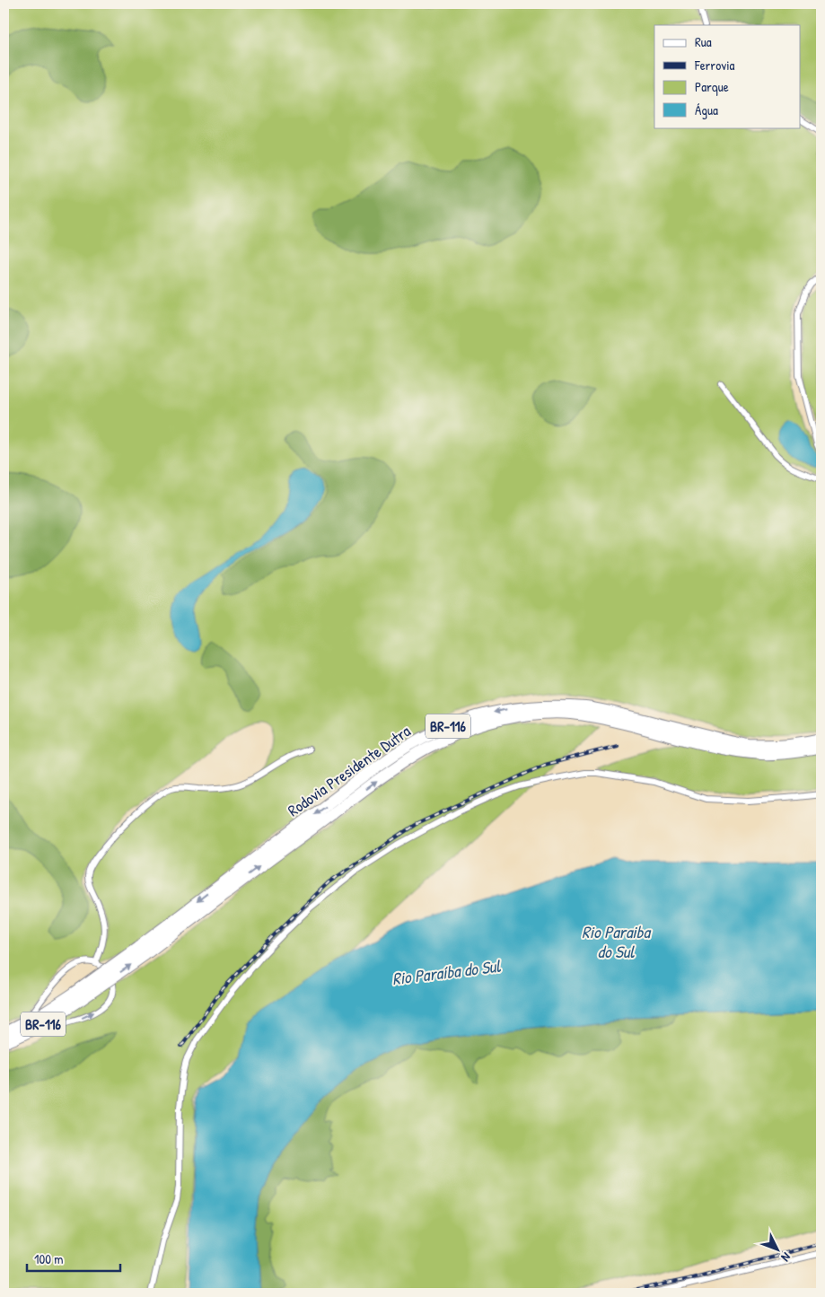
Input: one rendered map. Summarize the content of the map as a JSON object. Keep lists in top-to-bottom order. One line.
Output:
{"streets":{"highway":["BR-116","Rodovia Presidente Dutra"]},"water":["Rio Paraiba do Sul","Rio Paraíba do Sul"],"legend":["Rua","Ferrovia","Parque","Água"],"scale_bar":"100 m","north":"bottom right"}
